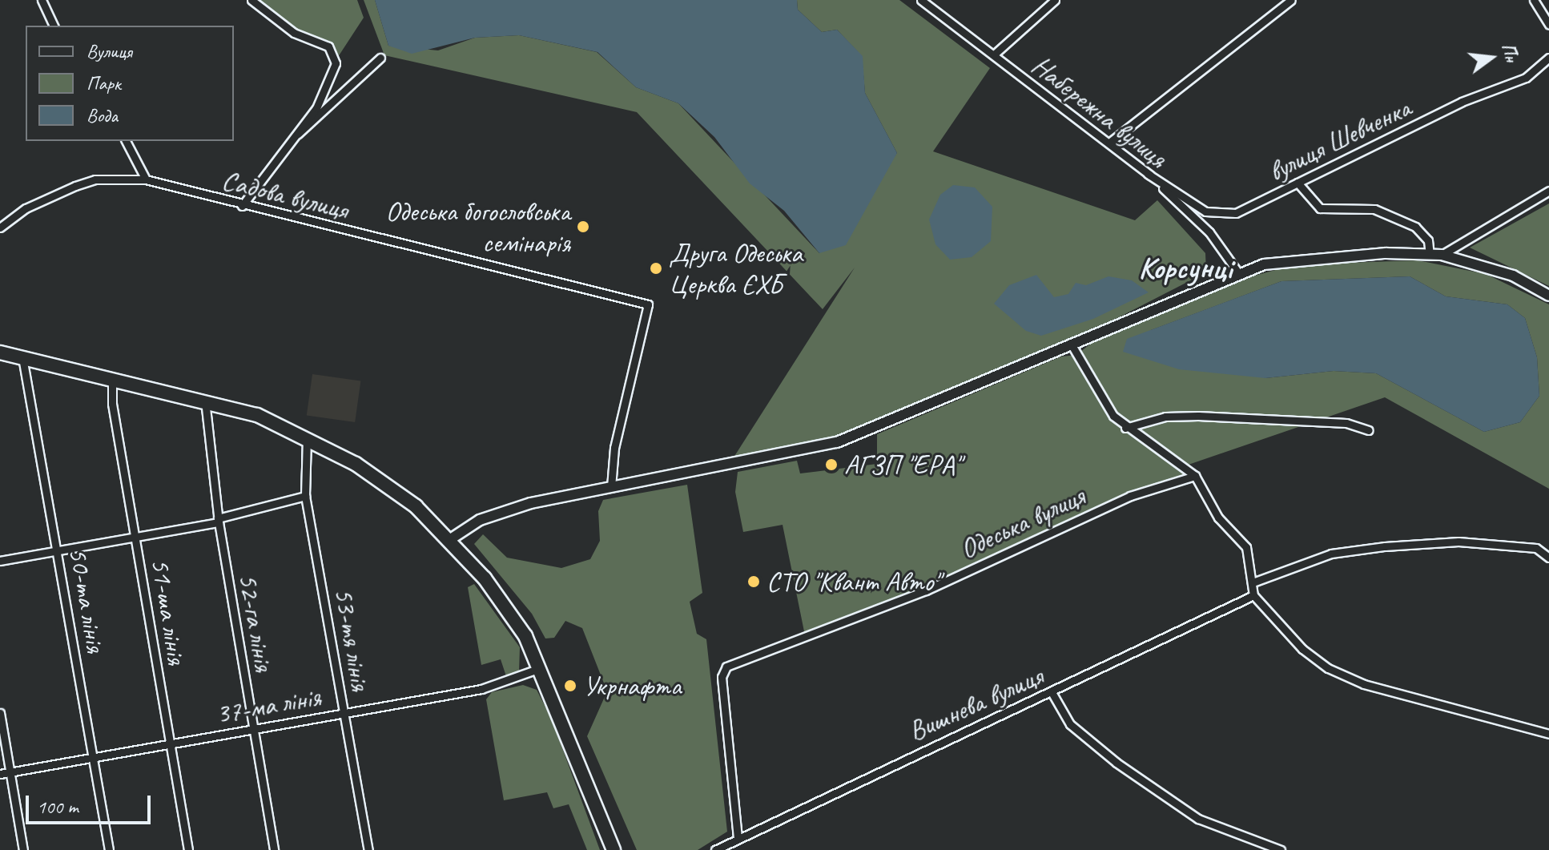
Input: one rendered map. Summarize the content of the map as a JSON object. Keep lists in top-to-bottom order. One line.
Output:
{"streets":{"street":["Набережна вулиця","вулиця Шевченка","Садова вулиця","Одеська вулиця","50-та лінія","51-ша лінія","52-га лінія","53-тя лінія","Вишнева вулиця","37-ма лінія"]},"crossings":[["Набережна вулиця","вулиця Шевченка"],["Одеська вулиця","Вишнева вулиця"],["50-та лінія","37-ма лінія"],["51-ша лінія","37-ма лінія"],["52-га лінія","37-ма лінія"],["53-тя лінія","37-ма лінія"]],"districts":["Корсунці"],"places":["Одеська богословська семінарія","Друга Одеська Церква ЄХБ","АГЗП \"ЕРА\"","СТО \"Квант Авто\"","Укрнафта"],"legend":["Вулиця","Парк","Вода"],"scale_bar":"100 m","north":"right"}
